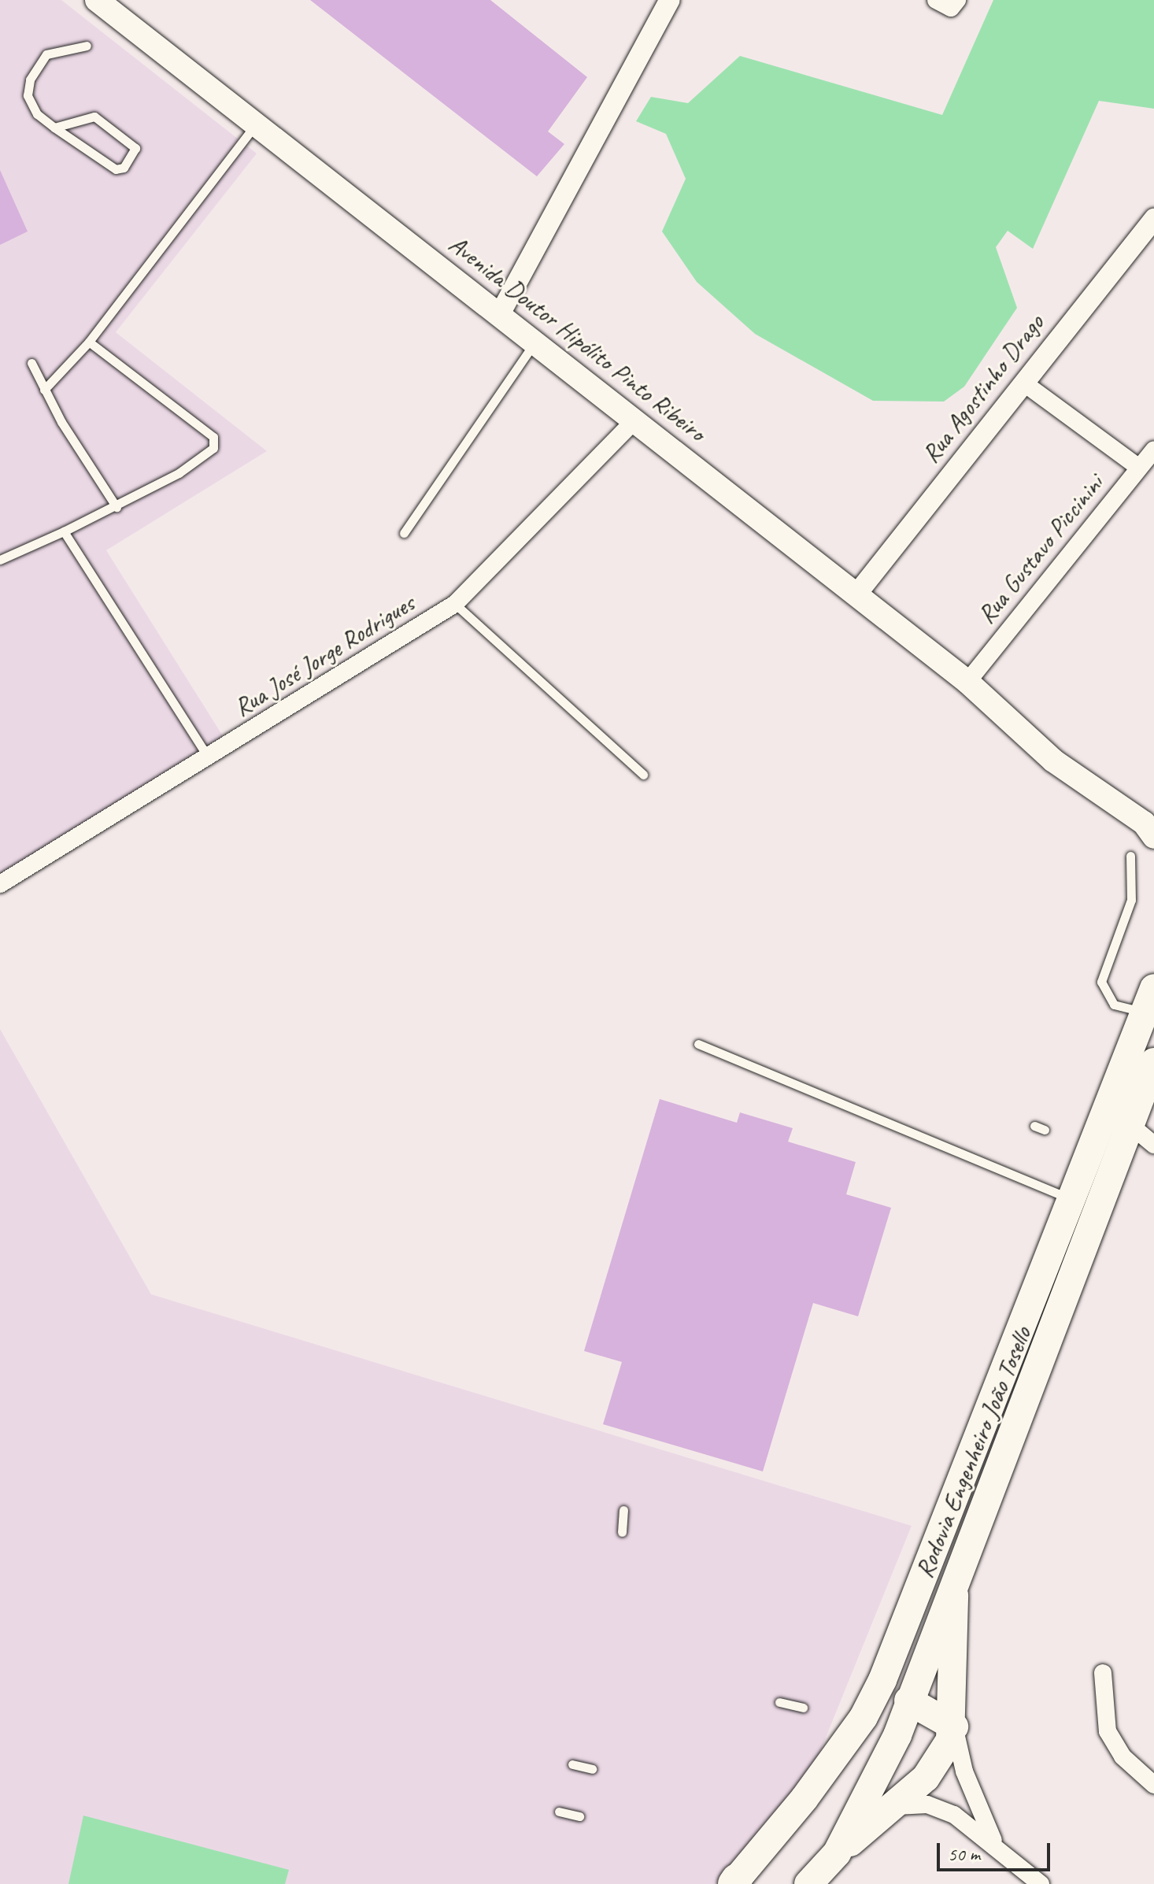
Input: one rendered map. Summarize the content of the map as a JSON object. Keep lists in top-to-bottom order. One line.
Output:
{"streets":{"highway":["Rodovia Engenheiro João Tosello"],"main road":["Avenida Doutor Hipólito Pinto Ribeiro"],"street":["Rua Agostinho Drago","Rua Gustavo Piccinini","Rua José Jorge Rodrigues"]},"crossings":[["Avenida Doutor Hipólito Pinto Ribeiro","Rua Agostinho Drago"],["Avenida Doutor Hipólito Pinto Ribeiro","Rua Gustavo Piccinini"],["Avenida Doutor Hipólito Pinto Ribeiro","Rua José Jorge Rodrigues"]],"scale_bar":"50 m"}
